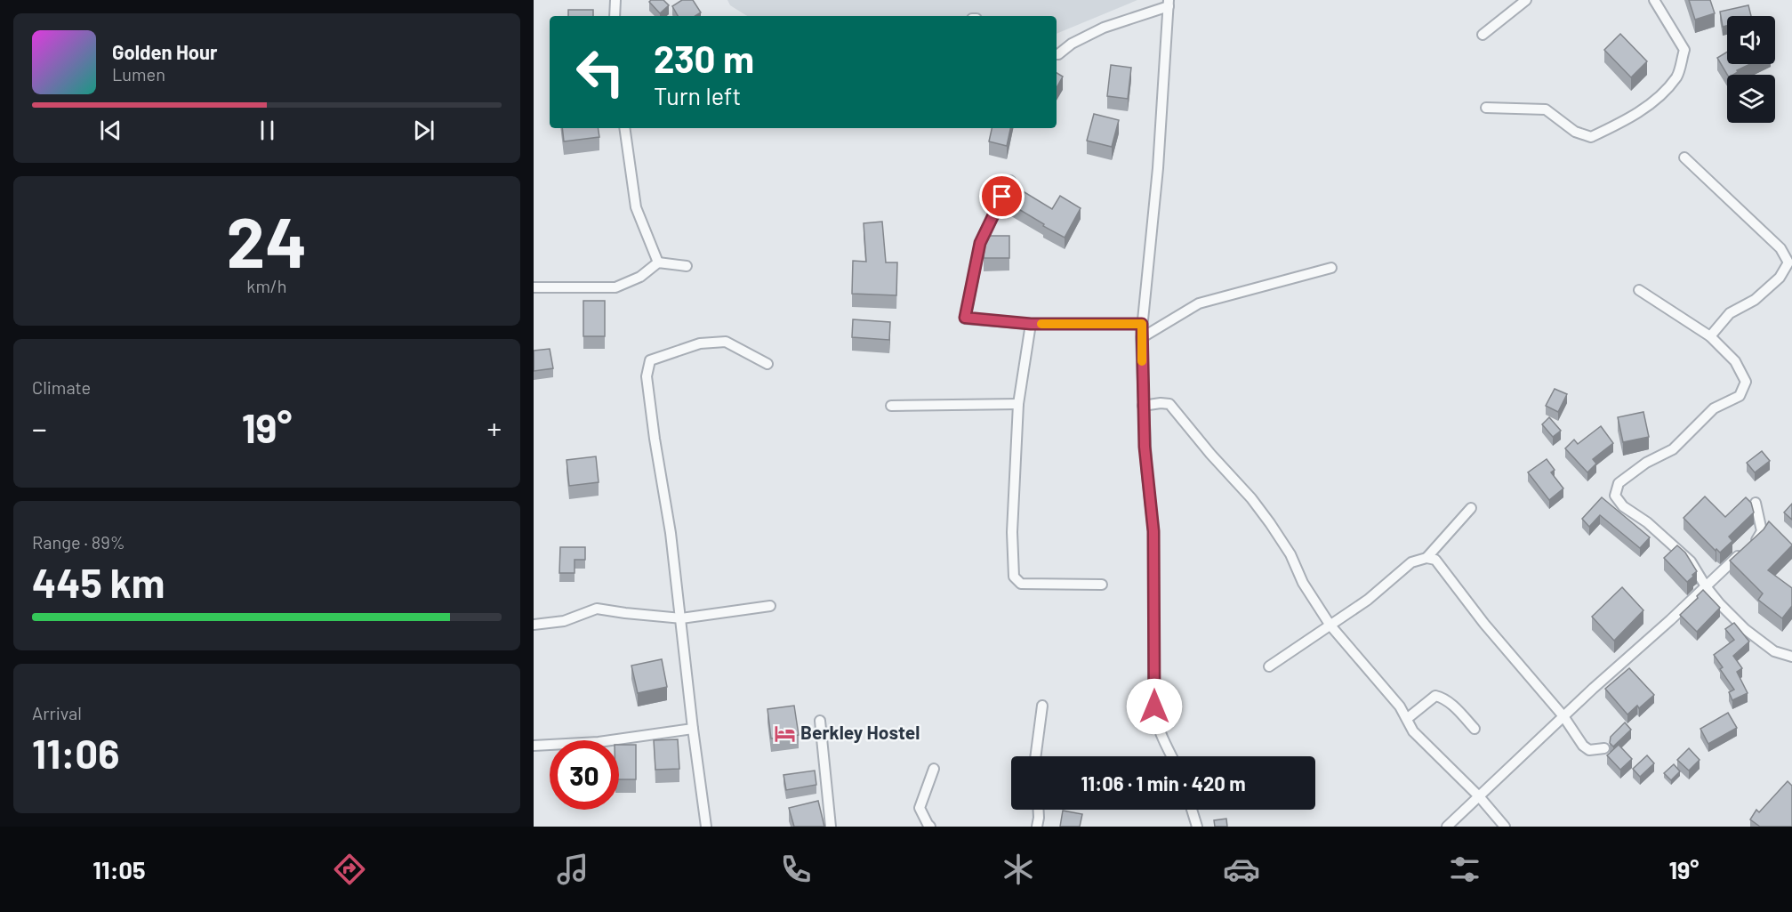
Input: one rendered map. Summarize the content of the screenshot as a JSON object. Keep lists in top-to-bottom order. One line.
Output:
{"places":{"hotel":["Berkley Hostel"]},"page":{"turn":["230 m","Turn left"],"song":["Golden Hour","Lumen"],"tile":[["24","km/h"],"Climate",["Range · 89%","445 km"],["Arrival","11:06"]],"heat":["−","19°","+"],"limit":"30","trip":"11:06 · 1 min · 420 m","tabs":["11:05","19°"]}}
